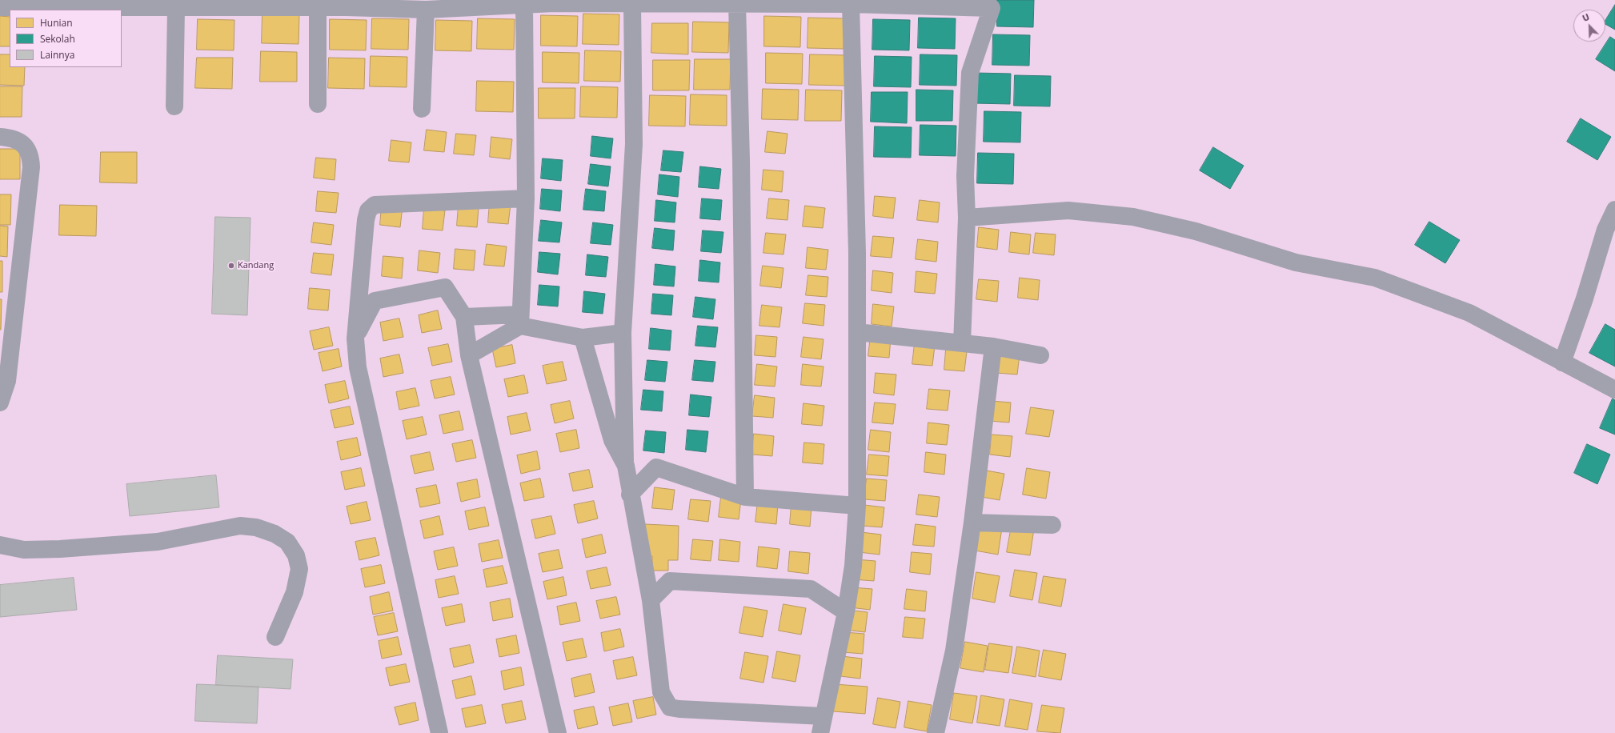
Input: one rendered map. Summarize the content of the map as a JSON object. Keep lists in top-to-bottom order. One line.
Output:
{"places":["Kandang"],"legend":["Hunian","Sekolah","Lainnya"],"north":"top left"}
